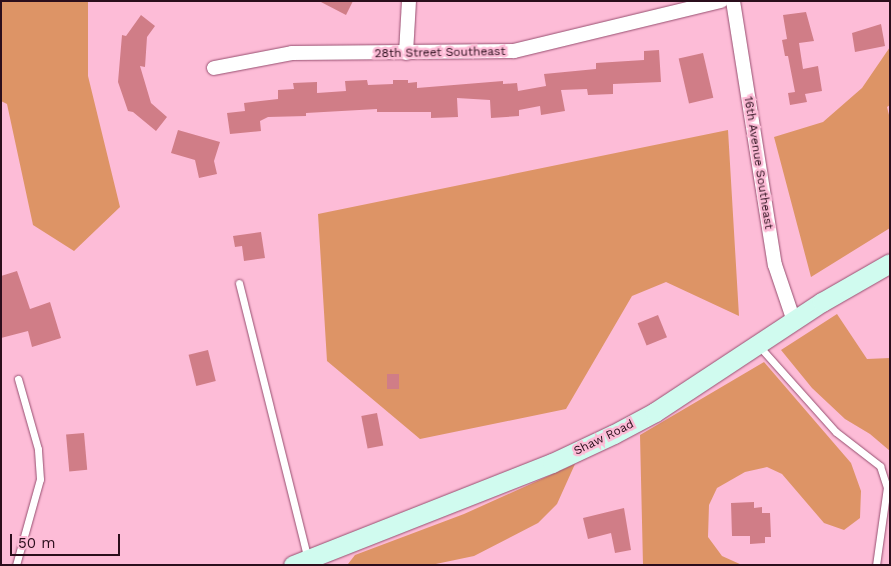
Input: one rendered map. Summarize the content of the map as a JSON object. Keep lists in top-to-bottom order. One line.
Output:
{"streets":{"main road":["Shaw Road"],"street":["28th Street Southeast","16th Avenue Southeast"]},"crossings":[["16th Avenue Southeast","Shaw Road"]],"scale_bar":"50 m"}
